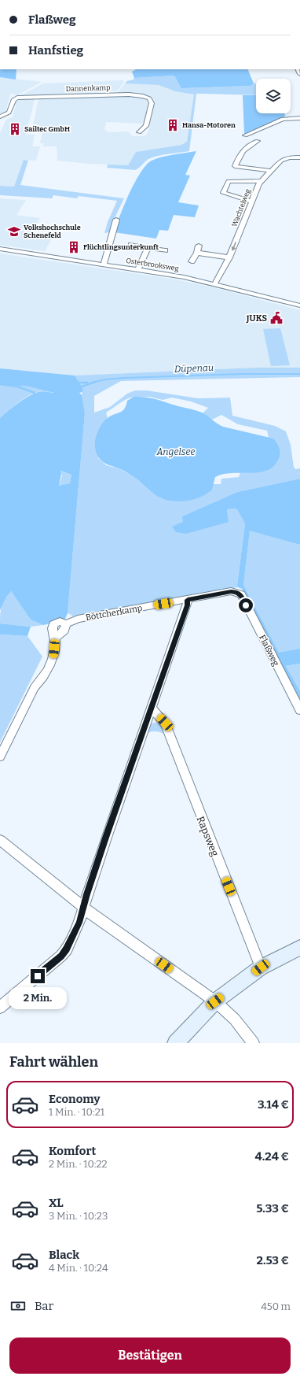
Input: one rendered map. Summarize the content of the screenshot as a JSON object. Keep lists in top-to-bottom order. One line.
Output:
{"streets":{"street":["Dannenkamp","Wachtelweg","Osterbrooksweg","Böttcherkamp","Flaßweg","Rapsweg"]},"crossings":[["Wachtelweg","Osterbrooksweg"],["Böttcherkamp","Flaßweg"]],"one_way":["Wachtelweg"],"water":["Düpenau","Angelsee"],"places":{"building":["Hansa-Motoren","Sailtec GmbH","Flüchtlingsunterkunft"],"school or university":["Volkshochschule Schenefeld"],"public building":["JUKS"]},"page":{"banner":["Flaßweg","Hanfstieg"],"bubble":"2 Min.","heading":"Fahrt wählen","list":[{"name":"Economy","note":"1 Min. · 10:21","value":"3.14 €"},{"name":"Komfort","note":"2 Min. · 10:22","value":"4.24 €"},{"name":"XL","note":"3 Min. · 10:23","value":"5.33 €"},{"name":"Black","note":"4 Min. · 10:24","value":"2.53 €"}],"pay":["Bar","450 m"],"buttons":"Bestätigen"}}
